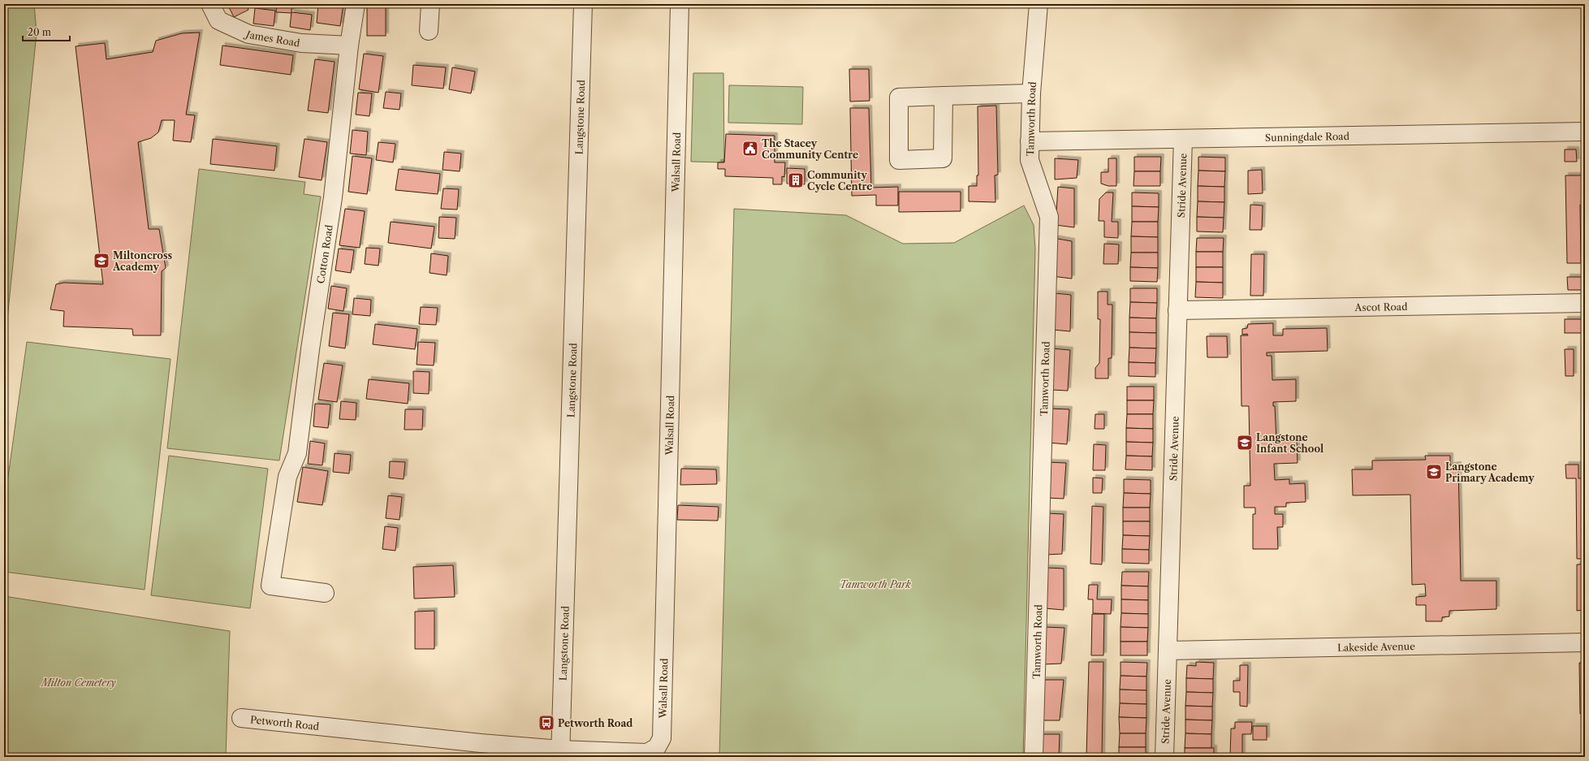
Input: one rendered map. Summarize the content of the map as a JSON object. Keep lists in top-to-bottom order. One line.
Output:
{"streets":{"street":["James Road","Langstone Road","Tamworth Road","Sunningdale Road","Walsall Road","Stride Avenue","Cotton Road","Ascot Road","Lakeside Avenue","Petworth Road"]},"crossings":[["James Road","Cotton Road"],["Langstone Road","Walsall Road"],["Langstone Road","Petworth Road"],["Tamworth Road","Sunningdale Road"],["Sunningdale Road","Stride Avenue"],["Walsall Road","Petworth Road"],["Stride Avenue","Ascot Road"],["Stride Avenue","Lakeside Avenue"]],"parks":["Tamworth Park","Milton Cemetery"],"places":{"public building":["The Stacey Community Centre"],"building":["Community Cycle Centre"],"school or university":["Miltoncross Academy","Langstone Infant School","Langstone Primary Academy"],"bus stop":["Petworth Road"]},"scale_bar":"20 m"}
